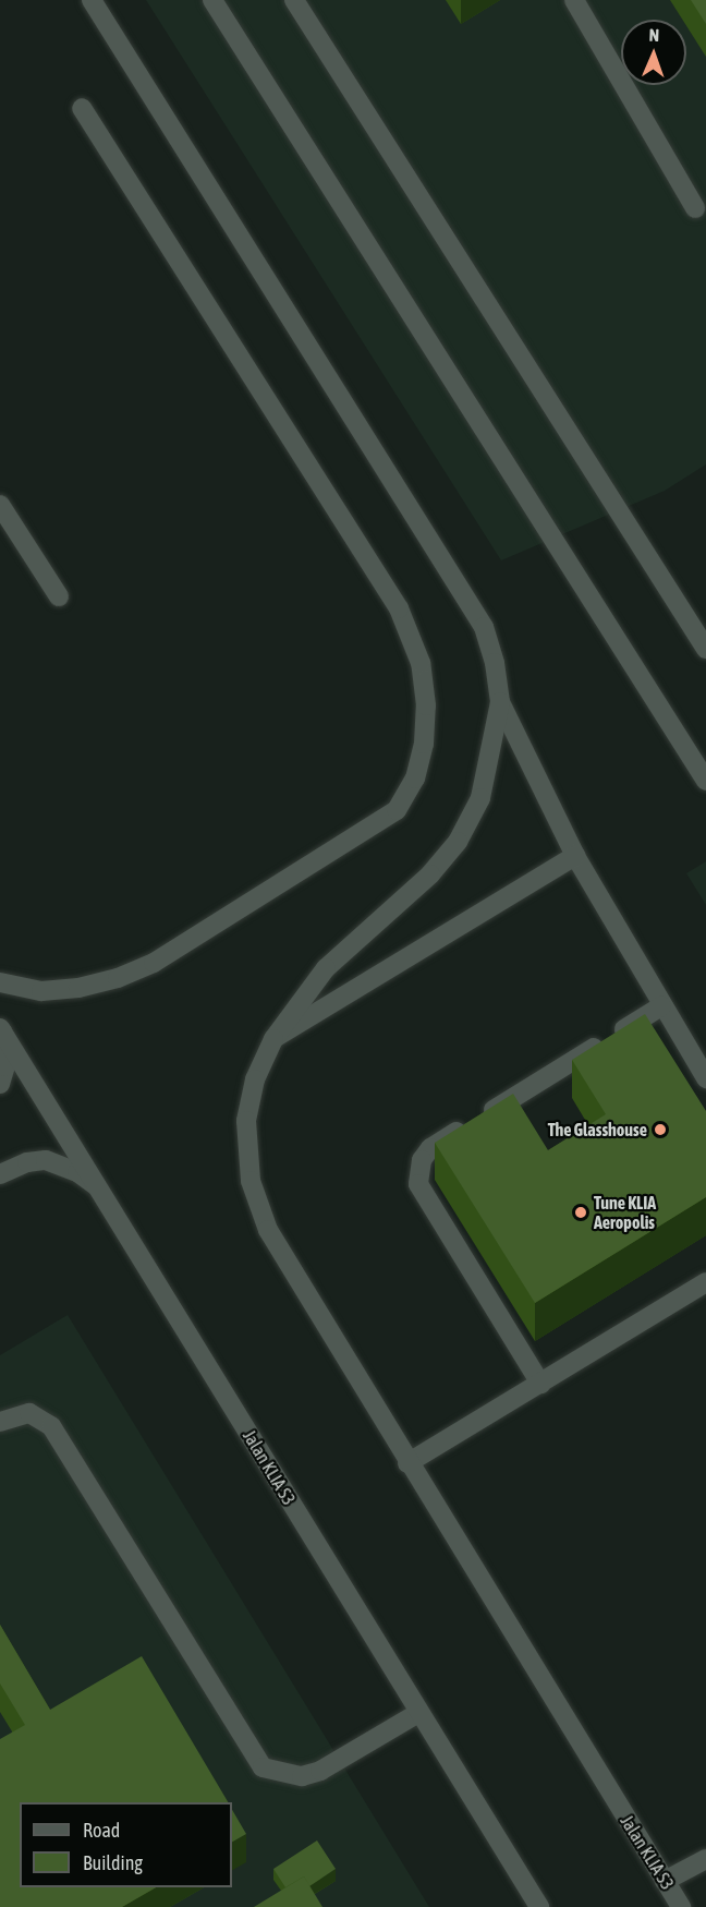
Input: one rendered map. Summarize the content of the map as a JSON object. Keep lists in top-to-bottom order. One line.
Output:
{"streets":{"street":["Jalan KLIA S3"]},"places":["The Glasshouse","Tune KLIA Aeropolis"],"legend":["Road","Building"],"north":"top"}
